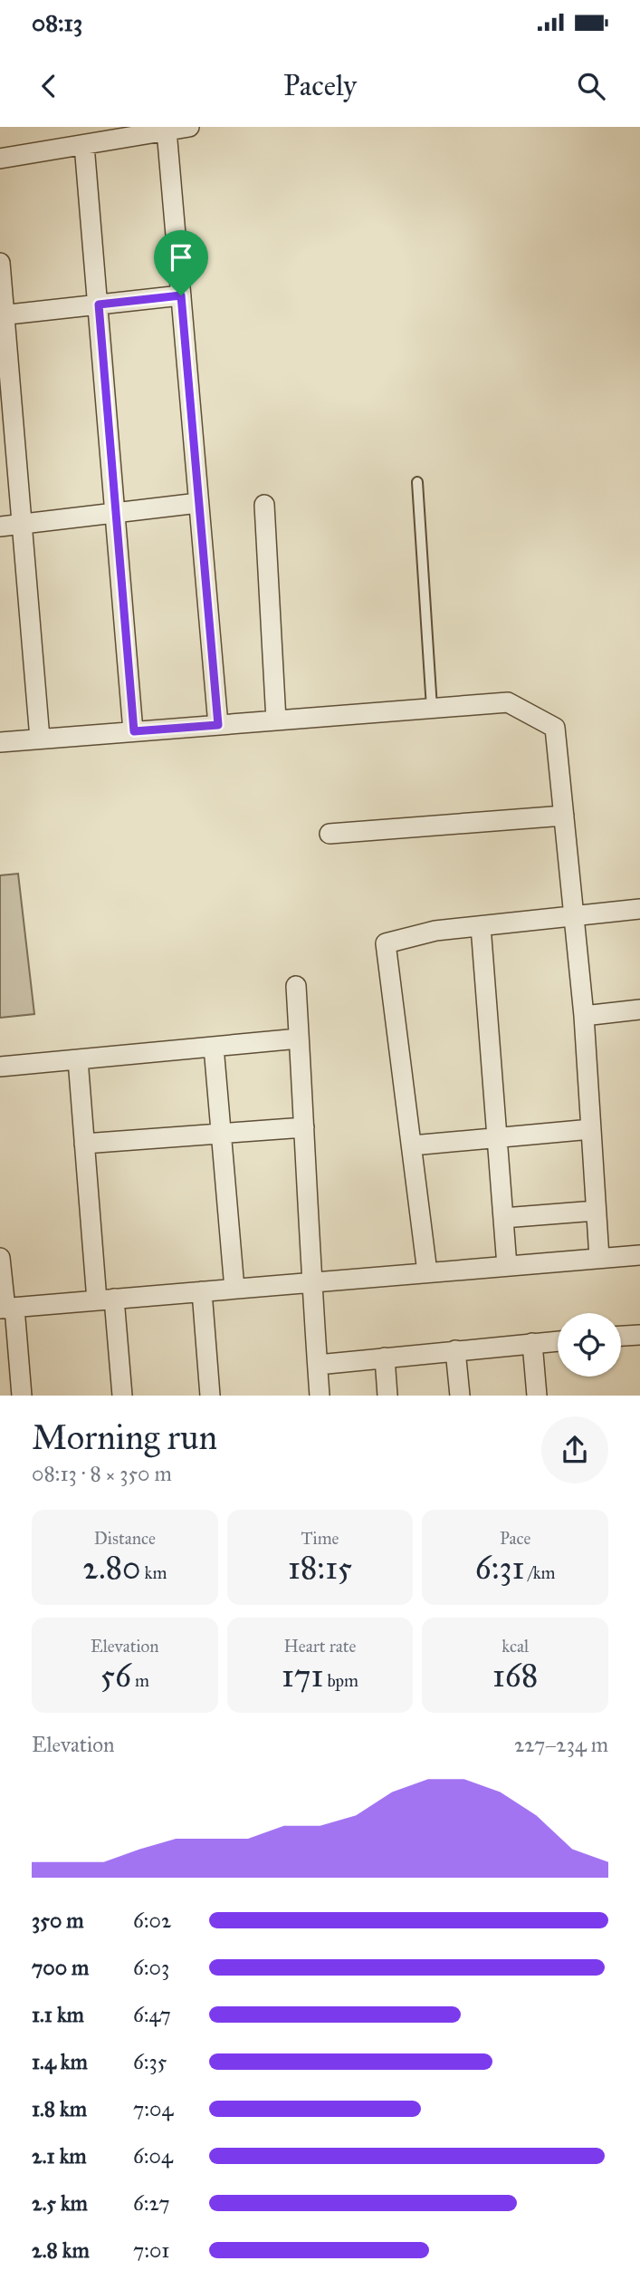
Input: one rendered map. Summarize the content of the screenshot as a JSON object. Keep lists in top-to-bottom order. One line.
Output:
{"page":{"status":"08:13","header":"Pacely","heading":["Morning run","08:13 · 8 × 350 m"],"stats":[["Distance","2.80 km"],["Time","18:15"],["Pace","6:31 /km"],["Elevation","56 m"],["Heart rate","171 bpm"],["kcal","168"]],"chart":["Elevation","227–234 m"],"list":[{"name":"350 m","note":"6:02"},{"name":"700 m","note":"6:03"},{"name":"1.1 km","note":"6:47"},{"name":"1.4 km","note":"6:35"},{"name":"1.8 km","note":"7:04"},{"name":"2.1 km","note":"6:04"},{"name":"2.5 km","note":"6:27"},{"name":"2.8 km","note":"7:01"}]}}
